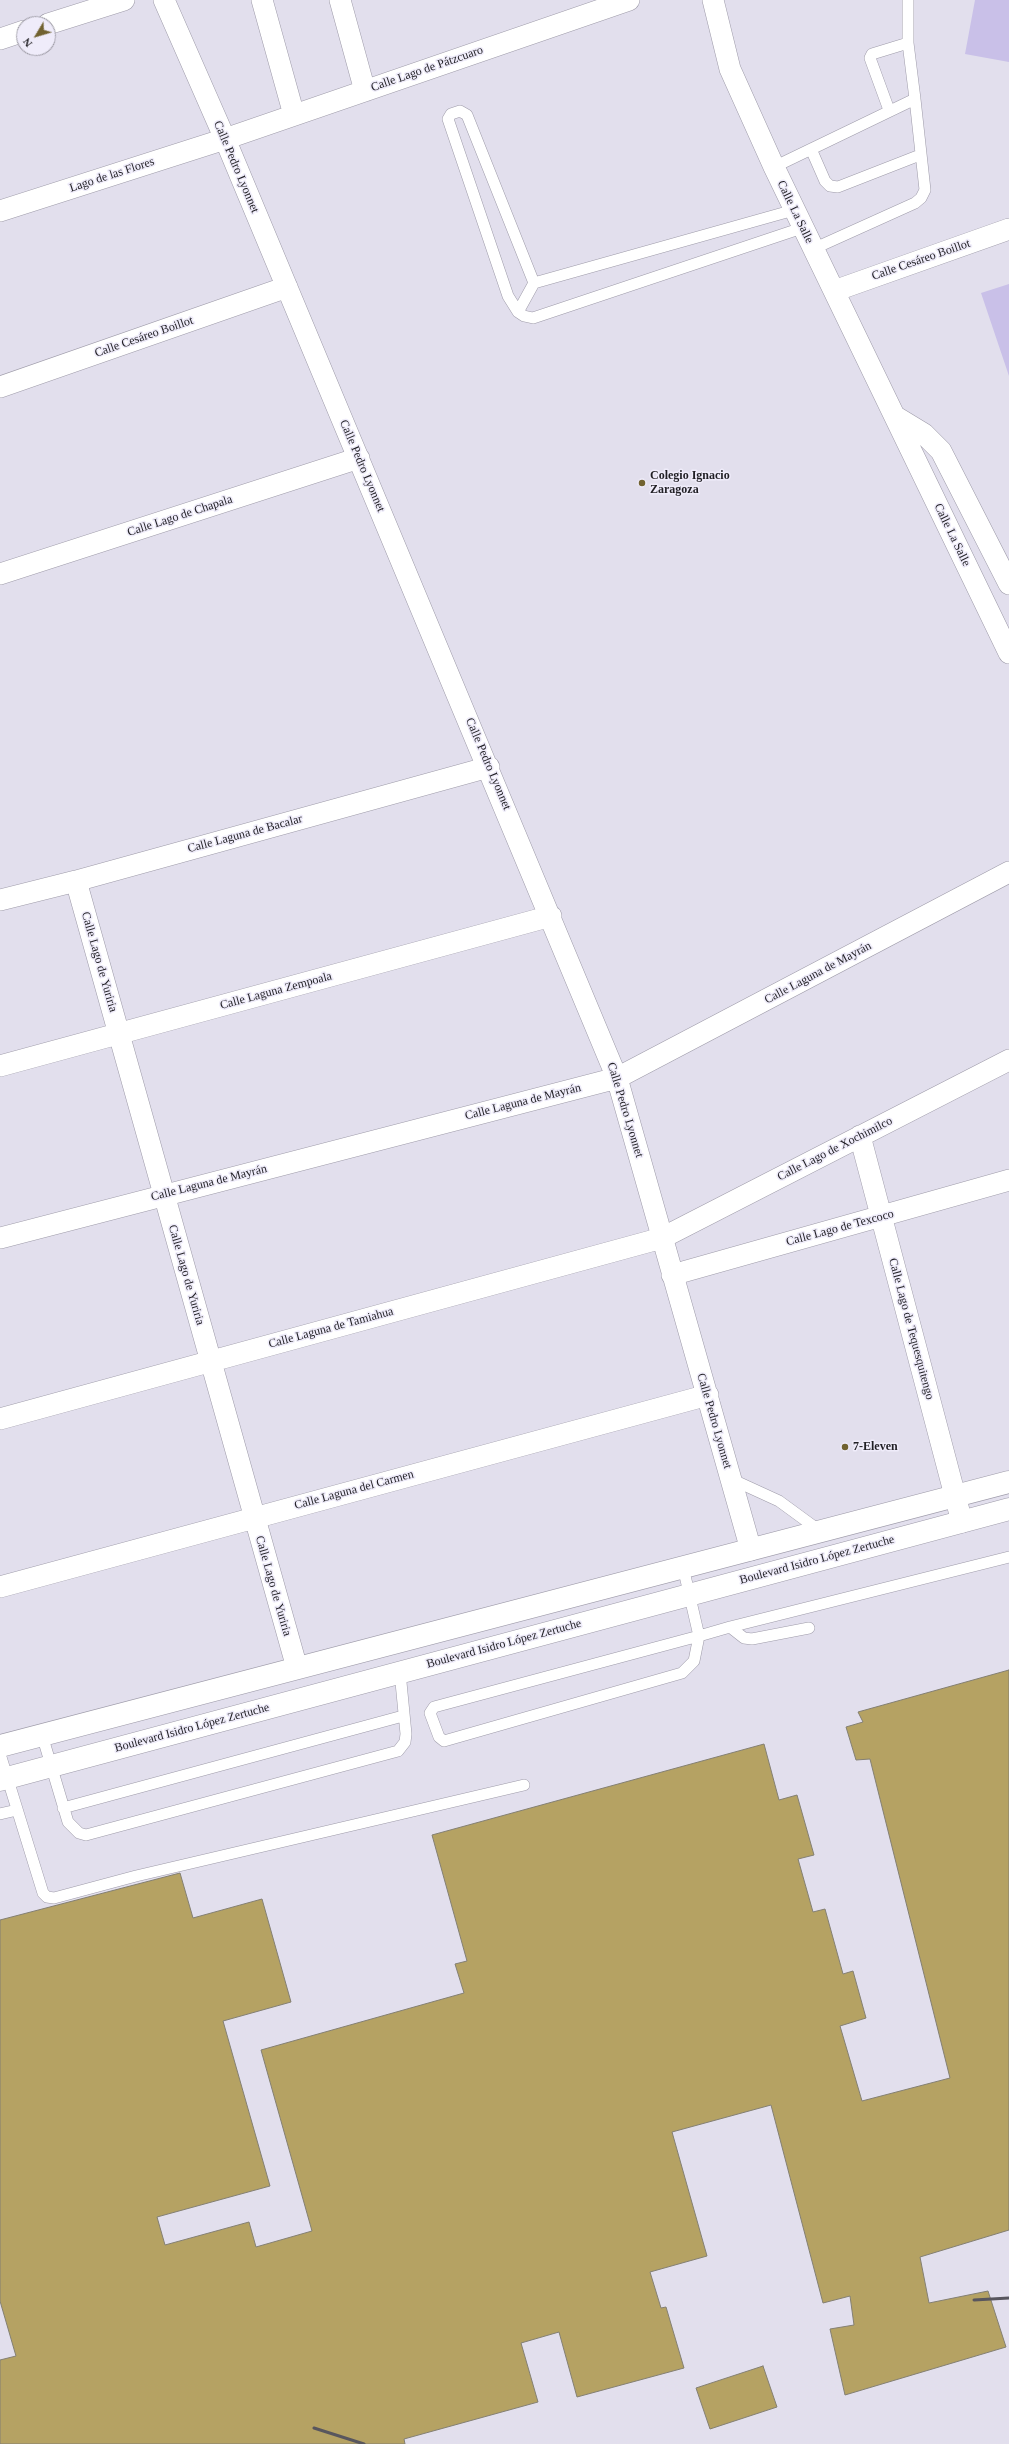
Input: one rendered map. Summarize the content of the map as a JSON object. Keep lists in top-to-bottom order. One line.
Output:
{"streets":{"main road":["Boulevard Isidro López Zertuche"],"street":["Calle Lago de Pátzcuaro","Calle Pedro Lyonnet","Lago de las Flores","Calle La Salle","Calle Cesáreo Boillot","Calle Lago de Chapala","Calle Laguna de Bacalar","Calle Lago de Yuriria","Calle Laguna de Mayrán","Calle Laguna Zempoala","Calle Lago de Xochimilco","Calle Lago de Texcoco","Calle Laguna de Tamiahua","Calle Lago de Tequesquitengo","Calle Laguna del Carmen"]},"crossings":[["Calle Lago de Pátzcuaro","Calle Pedro Lyonnet"],["Calle Lago de Pátzcuaro","Lago de las Flores"],["Calle Pedro Lyonnet","Lago de las Flores"],["Calle Pedro Lyonnet","Calle Cesáreo Boillot"],["Calle Pedro Lyonnet","Calle Lago de Chapala"],["Calle Pedro Lyonnet","Calle Laguna de Bacalar"],["Calle Pedro Lyonnet","Calle Laguna de Mayrán"],["Calle Pedro Lyonnet","Calle Laguna Zempoala"],["Calle Pedro Lyonnet","Calle Lago de Xochimilco"],["Calle Pedro Lyonnet","Calle Lago de Texcoco"],["Calle Pedro Lyonnet","Calle Laguna de Tamiahua"],["Calle Pedro Lyonnet","Calle Laguna del Carmen"],["Calle La Salle","Calle Cesáreo Boillot"],["Calle Laguna de Bacalar","Calle Lago de Yuriria"],["Calle Lago de Yuriria","Calle Laguna de Mayrán"],["Calle Lago de Yuriria","Calle Laguna Zempoala"],["Calle Lago de Yuriria","Calle Laguna de Tamiahua"],["Calle Lago de Yuriria","Calle Laguna del Carmen"],["Calle Lago de Xochimilco","Calle Laguna de Tamiahua"],["Calle Lago de Xochimilco","Calle Lago de Tequesquitengo"],["Calle Lago de Texcoco","Calle Lago de Tequesquitengo"],["Calle Lago de Tequesquitengo","Boulevard Isidro López Zertuche"]],"places":["Colegio Ignacio Zaragoza","7-Eleven"],"north":"bottom left"}
